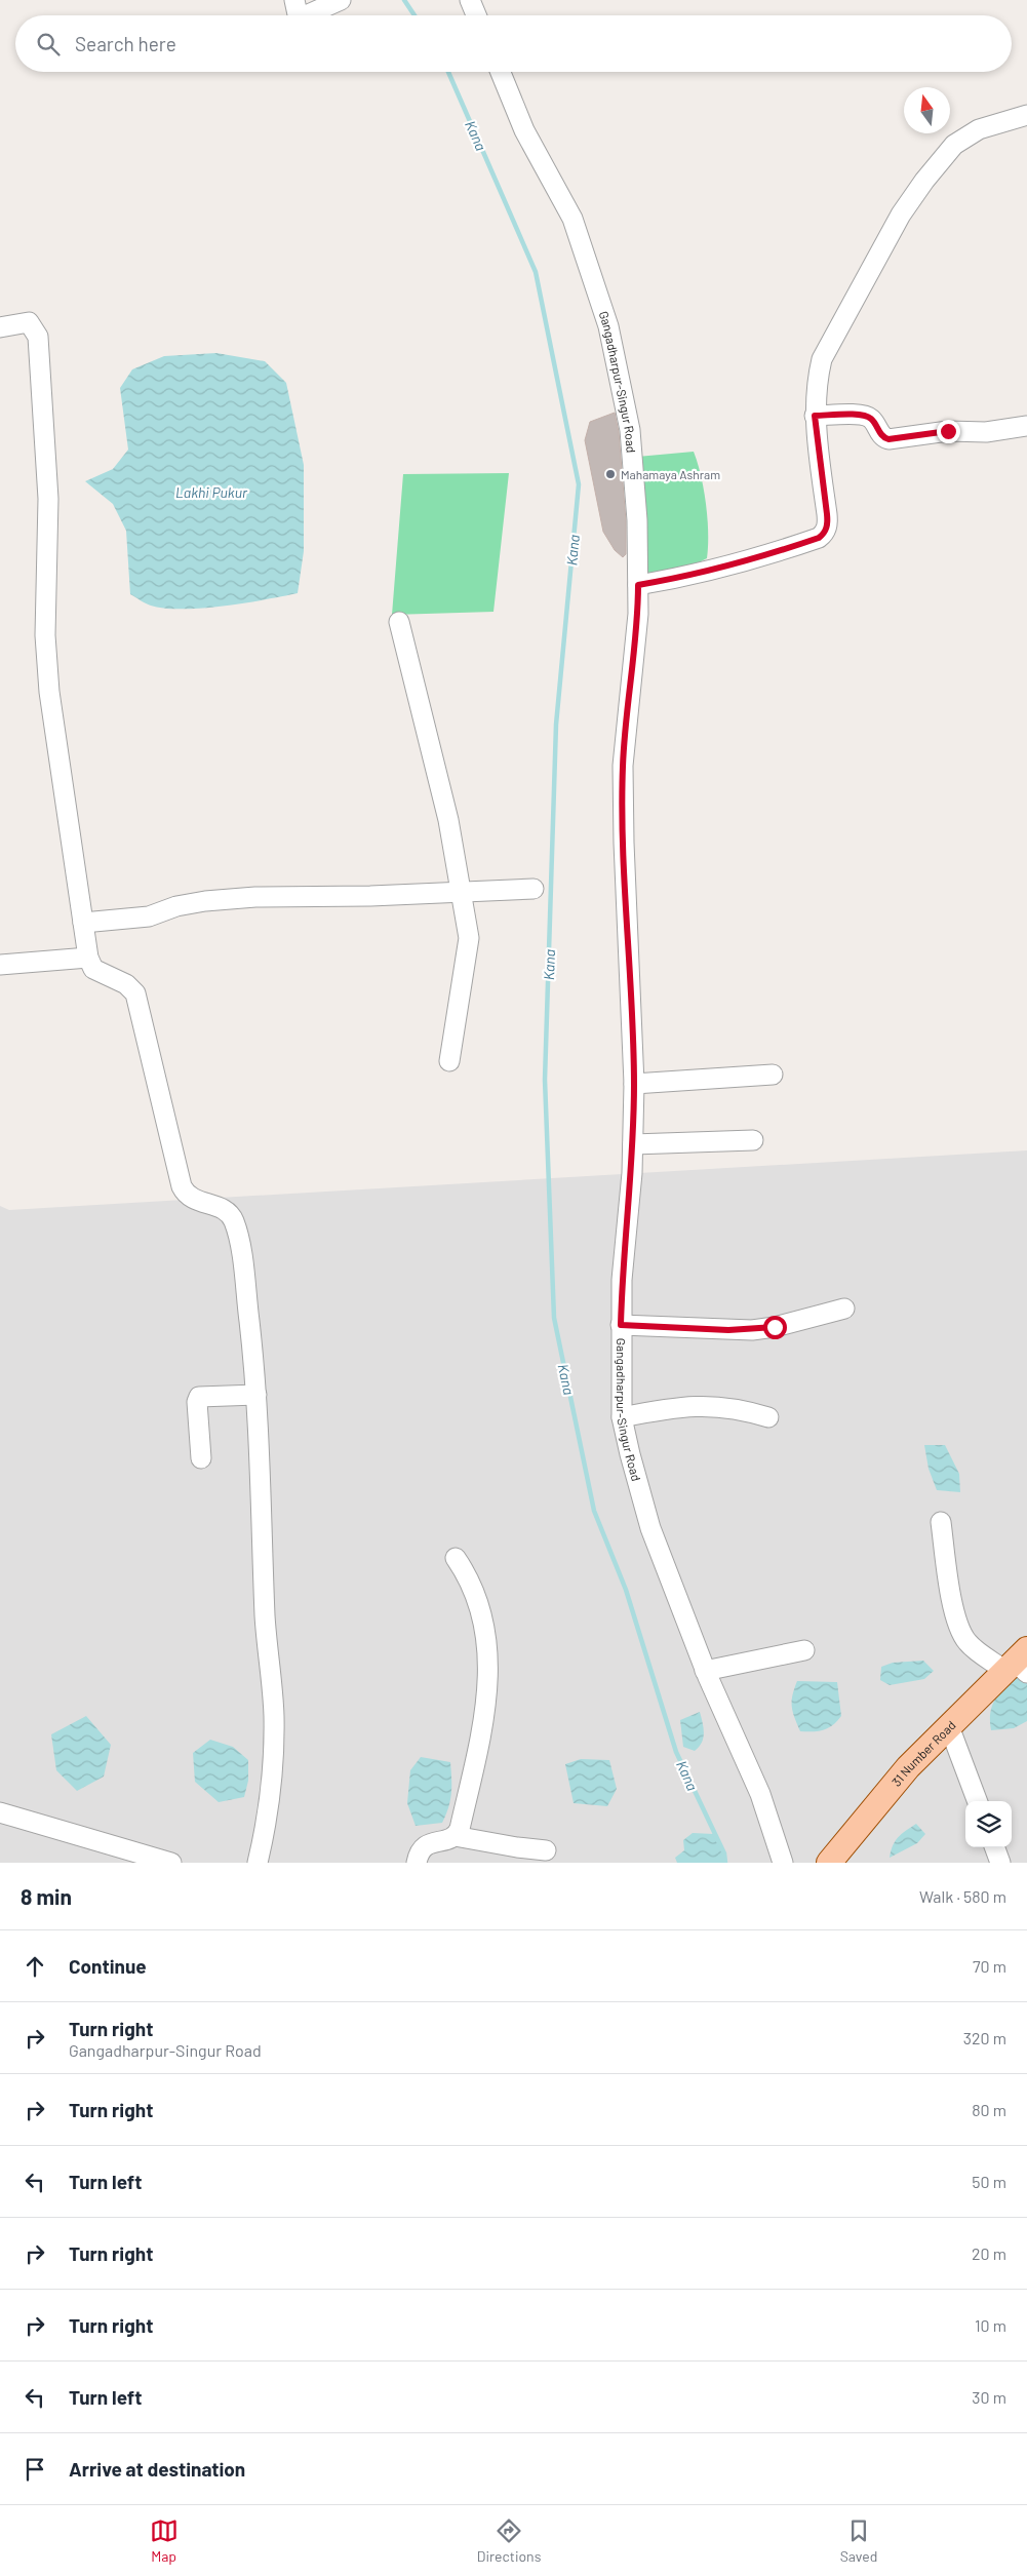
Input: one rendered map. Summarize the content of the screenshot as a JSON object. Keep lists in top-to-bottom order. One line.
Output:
{"streets":{"main road":["31 Number Road"],"street":["Gangadharpur-Singur Road"]},"water":["Kana","Lakhi Pukur"],"places":["Mahamaya Ashram"],"north":"top","page":{"search":"Search here","heading":["8 min","Walk · 580 m"],"list":[["Continue","70 m"],["Turn right","Gangadharpur-Singur Road","320 m"],["Turn right","80 m"],["Turn left","50 m"],["Turn right","20 m"],["Turn right","10 m"],["Turn left","30 m"],"Arrive at destination"],"nav":["Map","Directions","Saved"]}}
